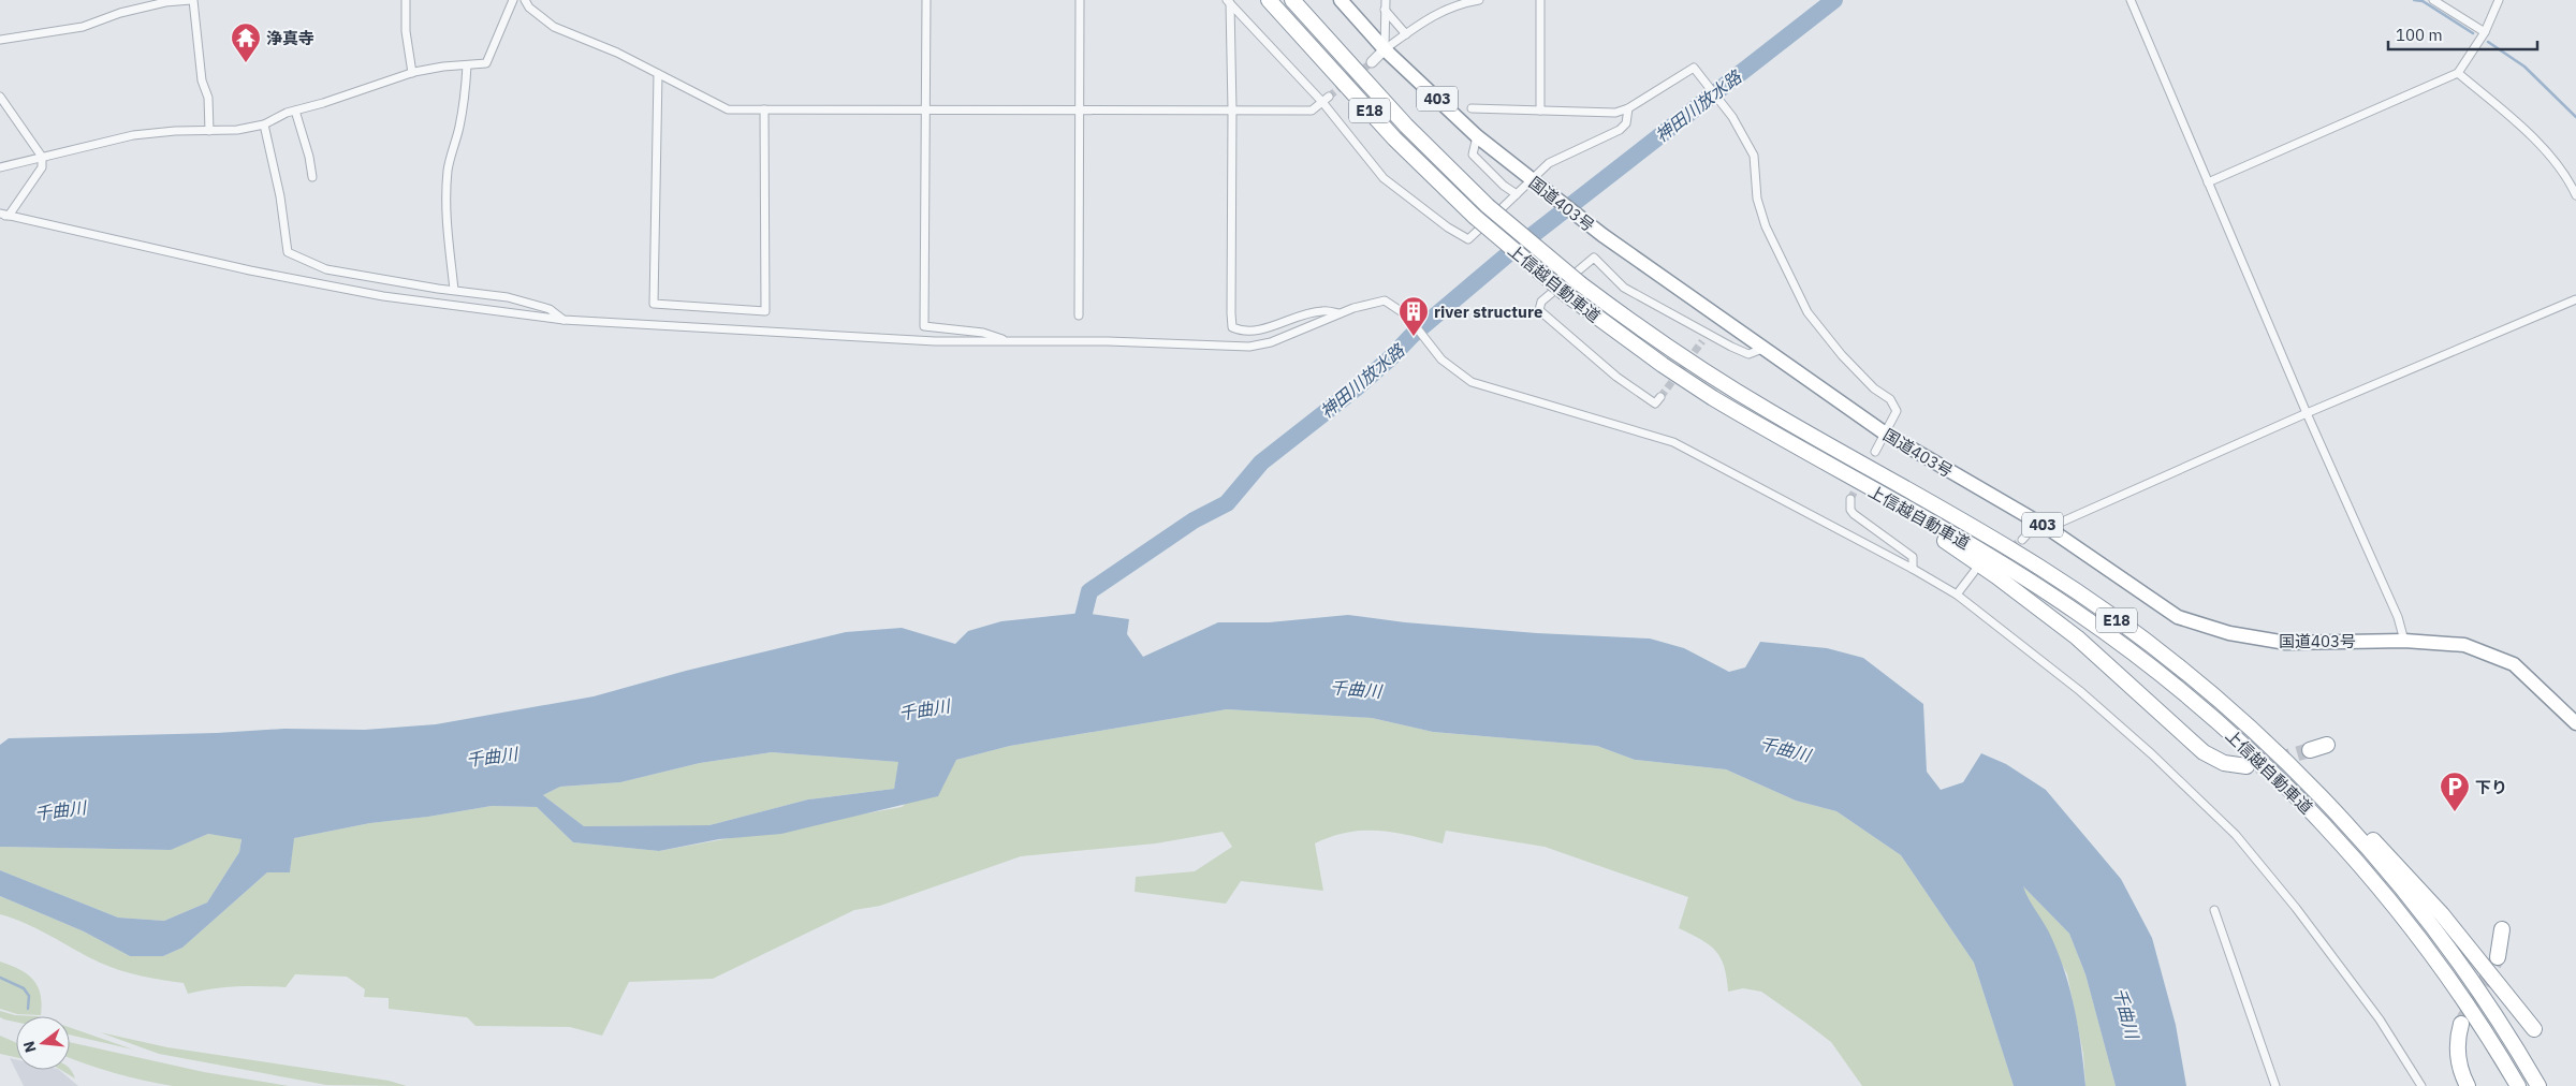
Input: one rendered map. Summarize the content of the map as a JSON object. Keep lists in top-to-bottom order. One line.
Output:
{"streets":{"highway":["403","E18","国道403号","上信越自動車道"]},"water":["神田川放水路","千曲川"],"places":{"temple":["浄真寺"],"building":["river structure"],"parking":["下り"]},"scale_bar":"100 m","north":"left"}
